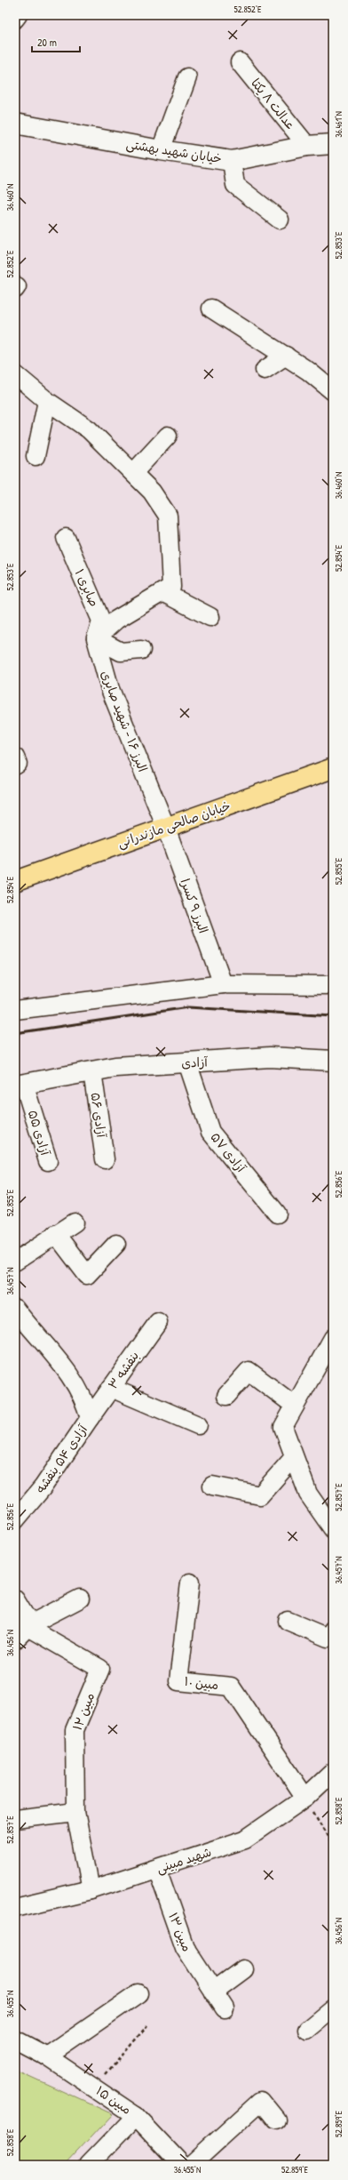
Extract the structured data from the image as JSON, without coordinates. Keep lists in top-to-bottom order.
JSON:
{
  "streets": {
    "main road": ["خیابان شهید بهشتی", "خیابان صالحی مازندرانی", "آزادی"],
    "street": [
      "عدالت ۸ یکتا",
      "صابری ۱",
      "البرز ۱۶ - شهید صابری",
      "البرز ۹ کسرا",
      "آزادی ۵۶",
      "آزادی ۵۵",
      "آزادی ۵۷",
      "بنفشه ۳",
      "آزادی ۵۴ بنفشه",
      "مبین ۱۰",
      "مبین ۱۲",
      "شهید مبینی",
      "مبین ۱۳",
      "مبین ۱۵"
    ]
  },
  "crossings": [
    ["عدالت ۸ یکتا", "خیابان شهید بهشتی"],
    ["صابری ۱", "البرز ۱۶ - شهید صابری"],
    ["البرز ۱۶ - شهید صابری", "خیابان صالحی مازندرانی"],
    ["البرز ۱۶ - شهید صابری", "البرز ۹ کسرا"],
    ["خیابان صالحی مازندرانی", "البرز ۹ کسرا"],
    ["آزادی", "آزادی ۵۶"],
    ["آزادی", "آزادی ۵۵"],
    ["آزادی", "آزادی ۵۷"],
    ["بنفشه ۳", "آزادی ۵۴ بنفشه"],
    ["مبین ۱۰", "شهید مبینی"],
    ["مبین ۱۲", "شهید مبینی"],
    ["شهید مبینی", "مبین ۱۳"]
  ],
  "scale_bar": "20 m",
  "coordinates": [
    "52.852°E",
    "36.461°N",
    "36.460°N",
    "52.853°E",
    "52.854°E",
    "52.855°E",
    "52.856°E",
    "36.457°N",
    "52.857°E",
    "36.456°N",
    "52.858°E",
    "36.455°N",
    "52.859°E"
  ]
}
